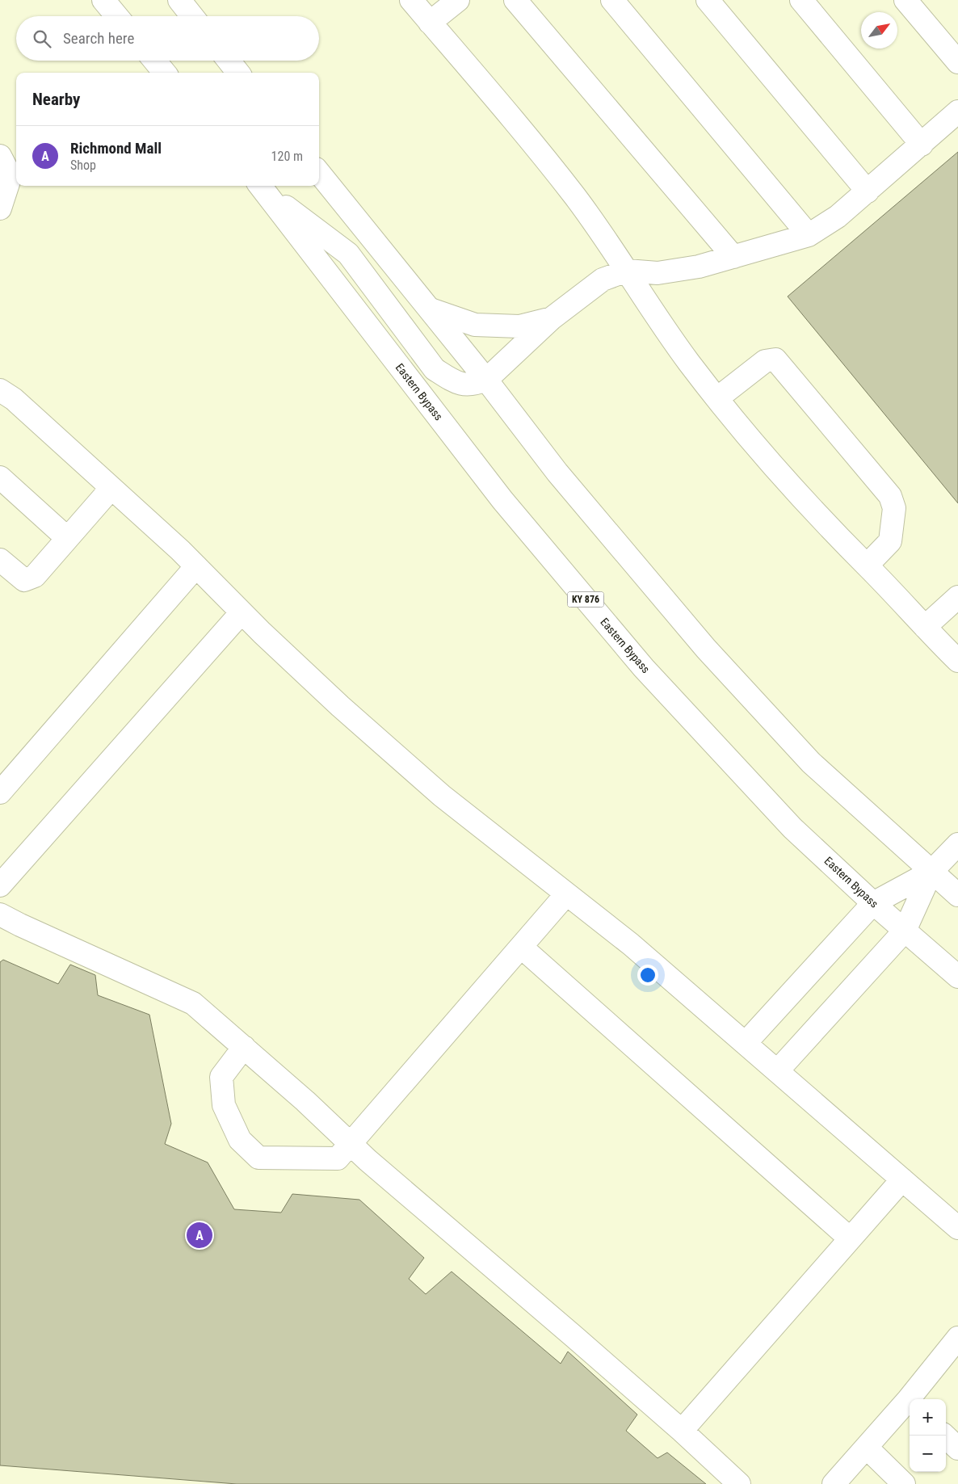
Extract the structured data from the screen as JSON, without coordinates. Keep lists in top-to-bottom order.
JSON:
{
  "streets": {
    "main road": ["Eastern Bypass", "KY 876"]
  },
  "north": "top right",
  "page": {
    "search": "Search here",
    "heading": "Nearby",
    "list": [
      {
        "mark": "A",
        "name": "Richmond Mall",
        "note": "Shop",
        "value": "120 m"
      }
    ],
    "pins": "A",
    "map_buttons": ["+", "−"]
  }
}
